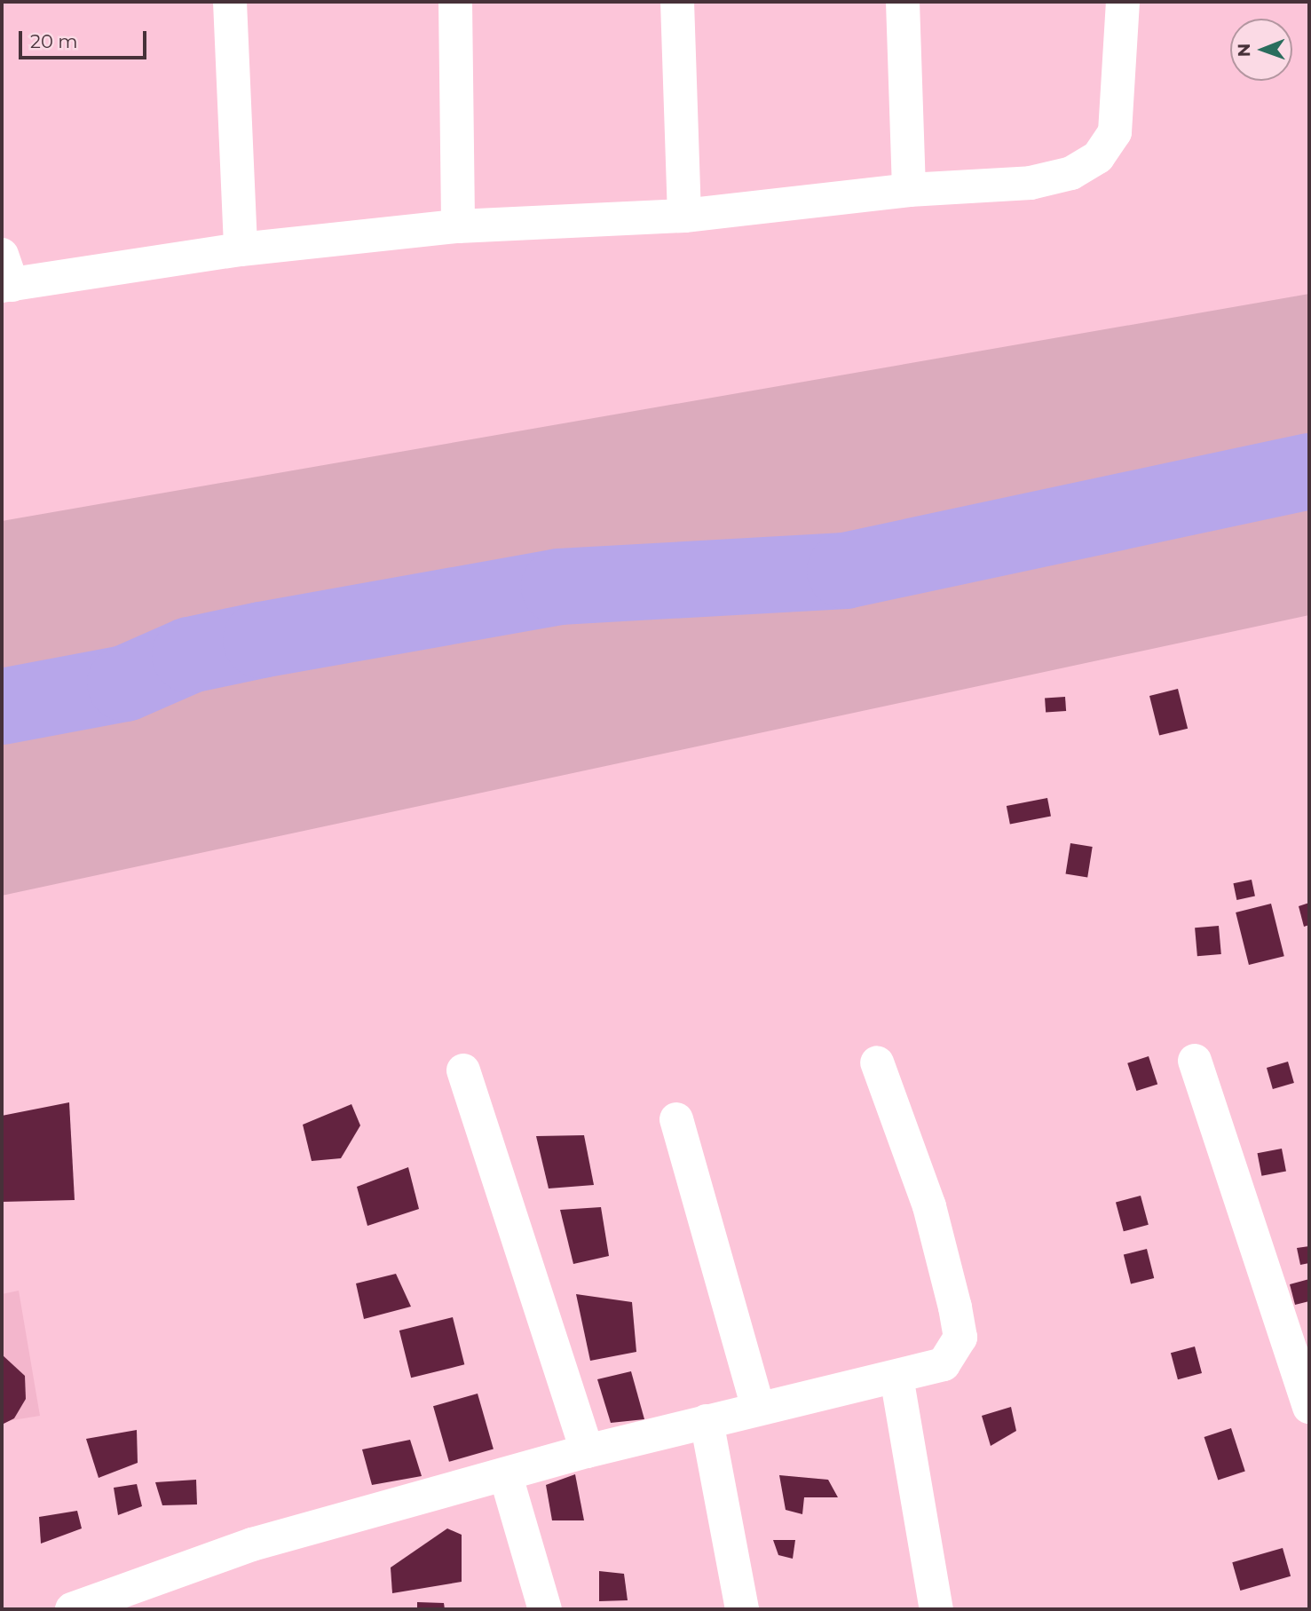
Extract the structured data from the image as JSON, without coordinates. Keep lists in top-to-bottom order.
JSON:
{
  "scale_bar": "20 m",
  "north": "left"
}
